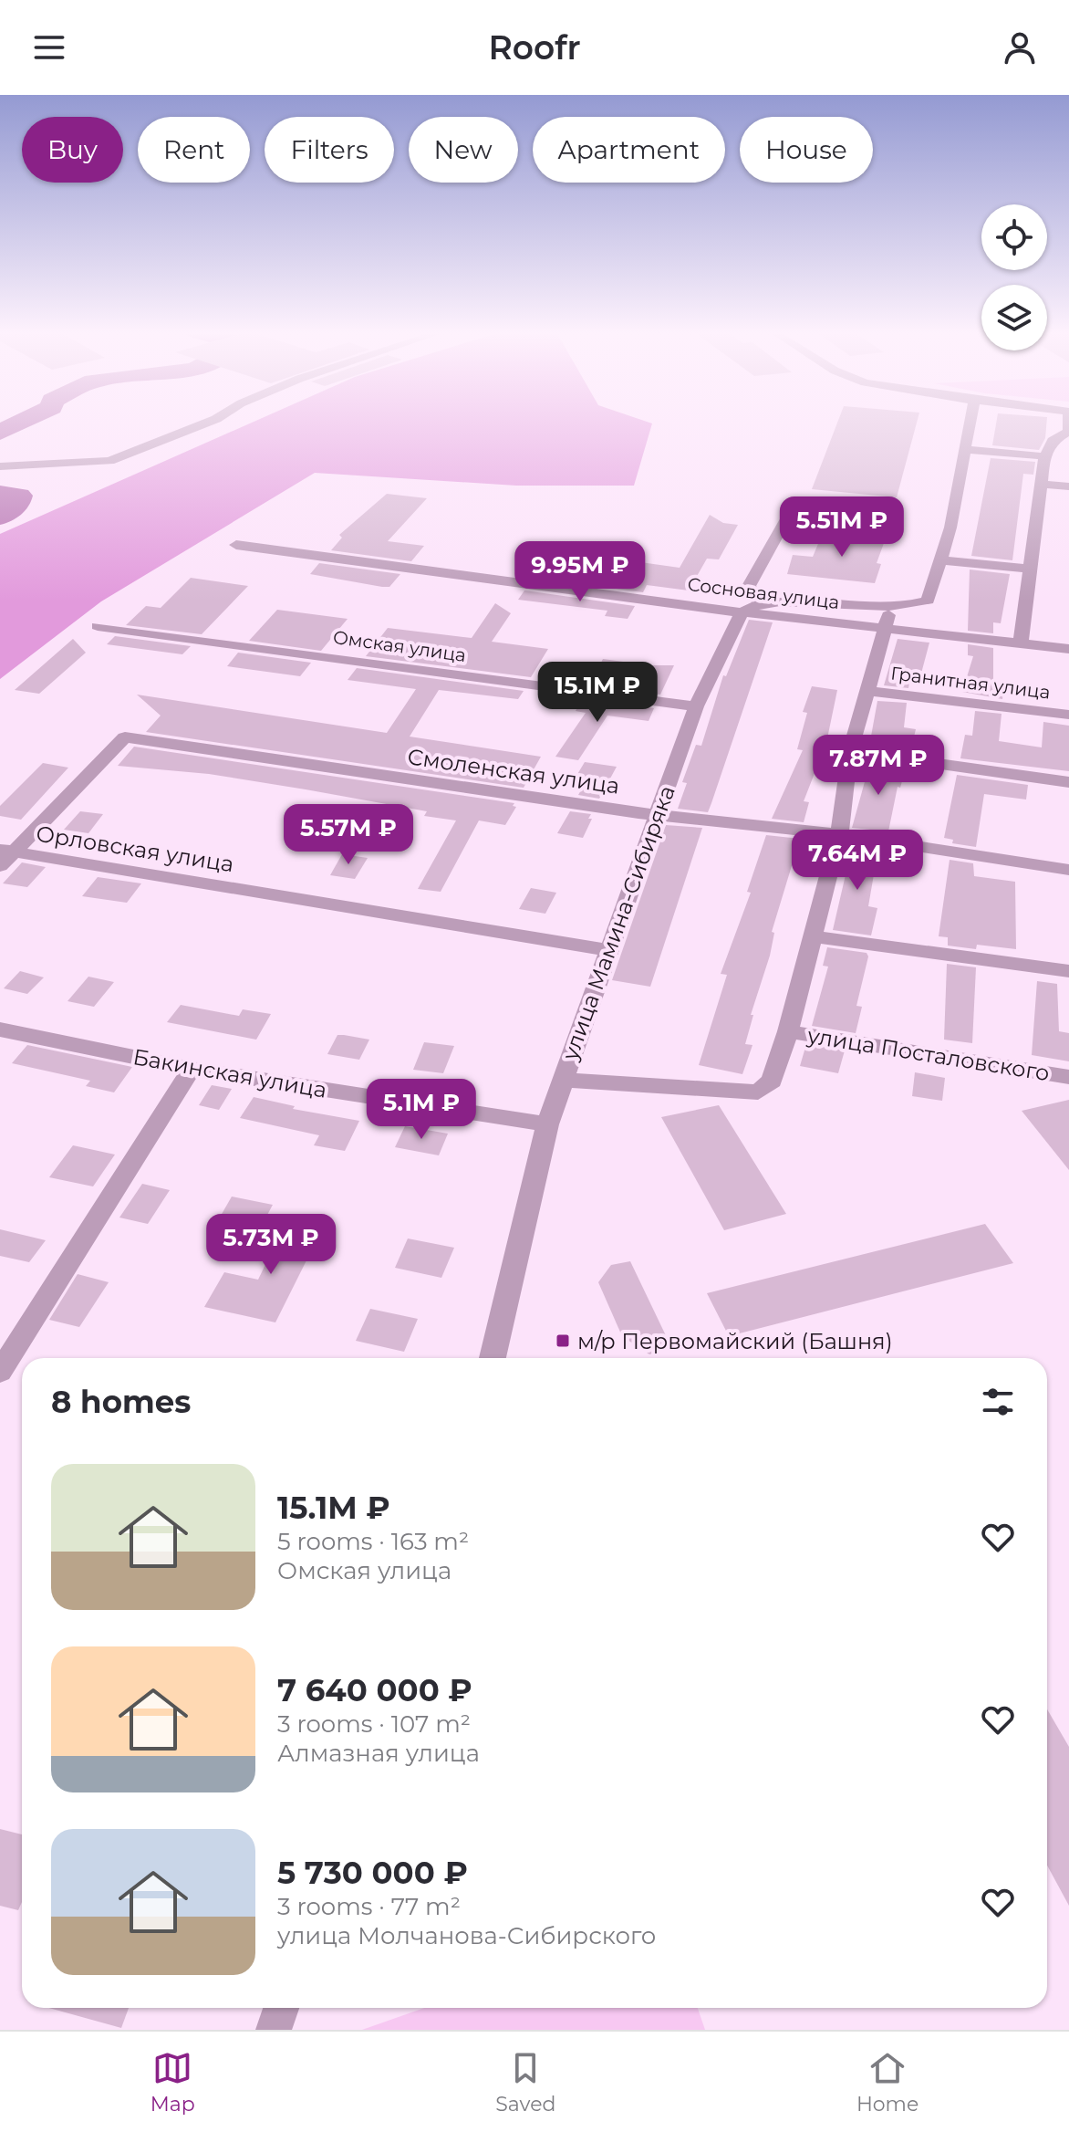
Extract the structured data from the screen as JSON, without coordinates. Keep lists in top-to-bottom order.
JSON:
{
  "streets": {
    "street": [
      "Сосновая улица",
      "Омская улица",
      "Гранитная улица",
      "Смоленская улица",
      "Орловская улица",
      "улица Мамина-Сибиряка",
      "улица Посталовского",
      "Бакинская улица"
    ]
  },
  "crossings": [
    ["Сосновая улица", "улица Мамина-Сибиряка"],
    ["Омская улица", "улица Мамина-Сибиряка"],
    ["Смоленская улица", "Орловская улица"],
    ["Смоленская улица", "улица Мамина-Сибиряка"],
    ["Орловская улица", "улица Мамина-Сибиряка"],
    ["улица Мамина-Сибиряка", "Бакинская улица"]
  ],
  "places": {
    "transit": ["м/р Первомайский (Башня)"]
  },
  "page": {
    "header": "Roofr",
    "chip": [
      "Buy",
      "Rent",
      "Filters",
      "New",
      "Apartment",
      "House"
    ],
    "price": [
      "5.51M ₽",
      "9.95M ₽",
      "15.1M ₽",
      "7.87M ₽",
      "5.57M ₽",
      "7.64M ₽",
      "5.1M ₽",
      "5.73M ₽"
    ],
    "heading": "8 homes",
    "list": [
      {
        "name": "15.1M ₽",
        "note": "5 rooms · 163 m² · Омская улица"
      },
      {
        "name": "7 640 000 ₽",
        "note": "3 rooms · 107 m² · Алмазная улица"
      },
      {
        "name": "5 730 000 ₽",
        "note": "3 rooms · 77 m² · улица Молчанова-Сибирского"
      }
    ],
    "tabs": ["Map", "Saved", "Home"]
  }
}
